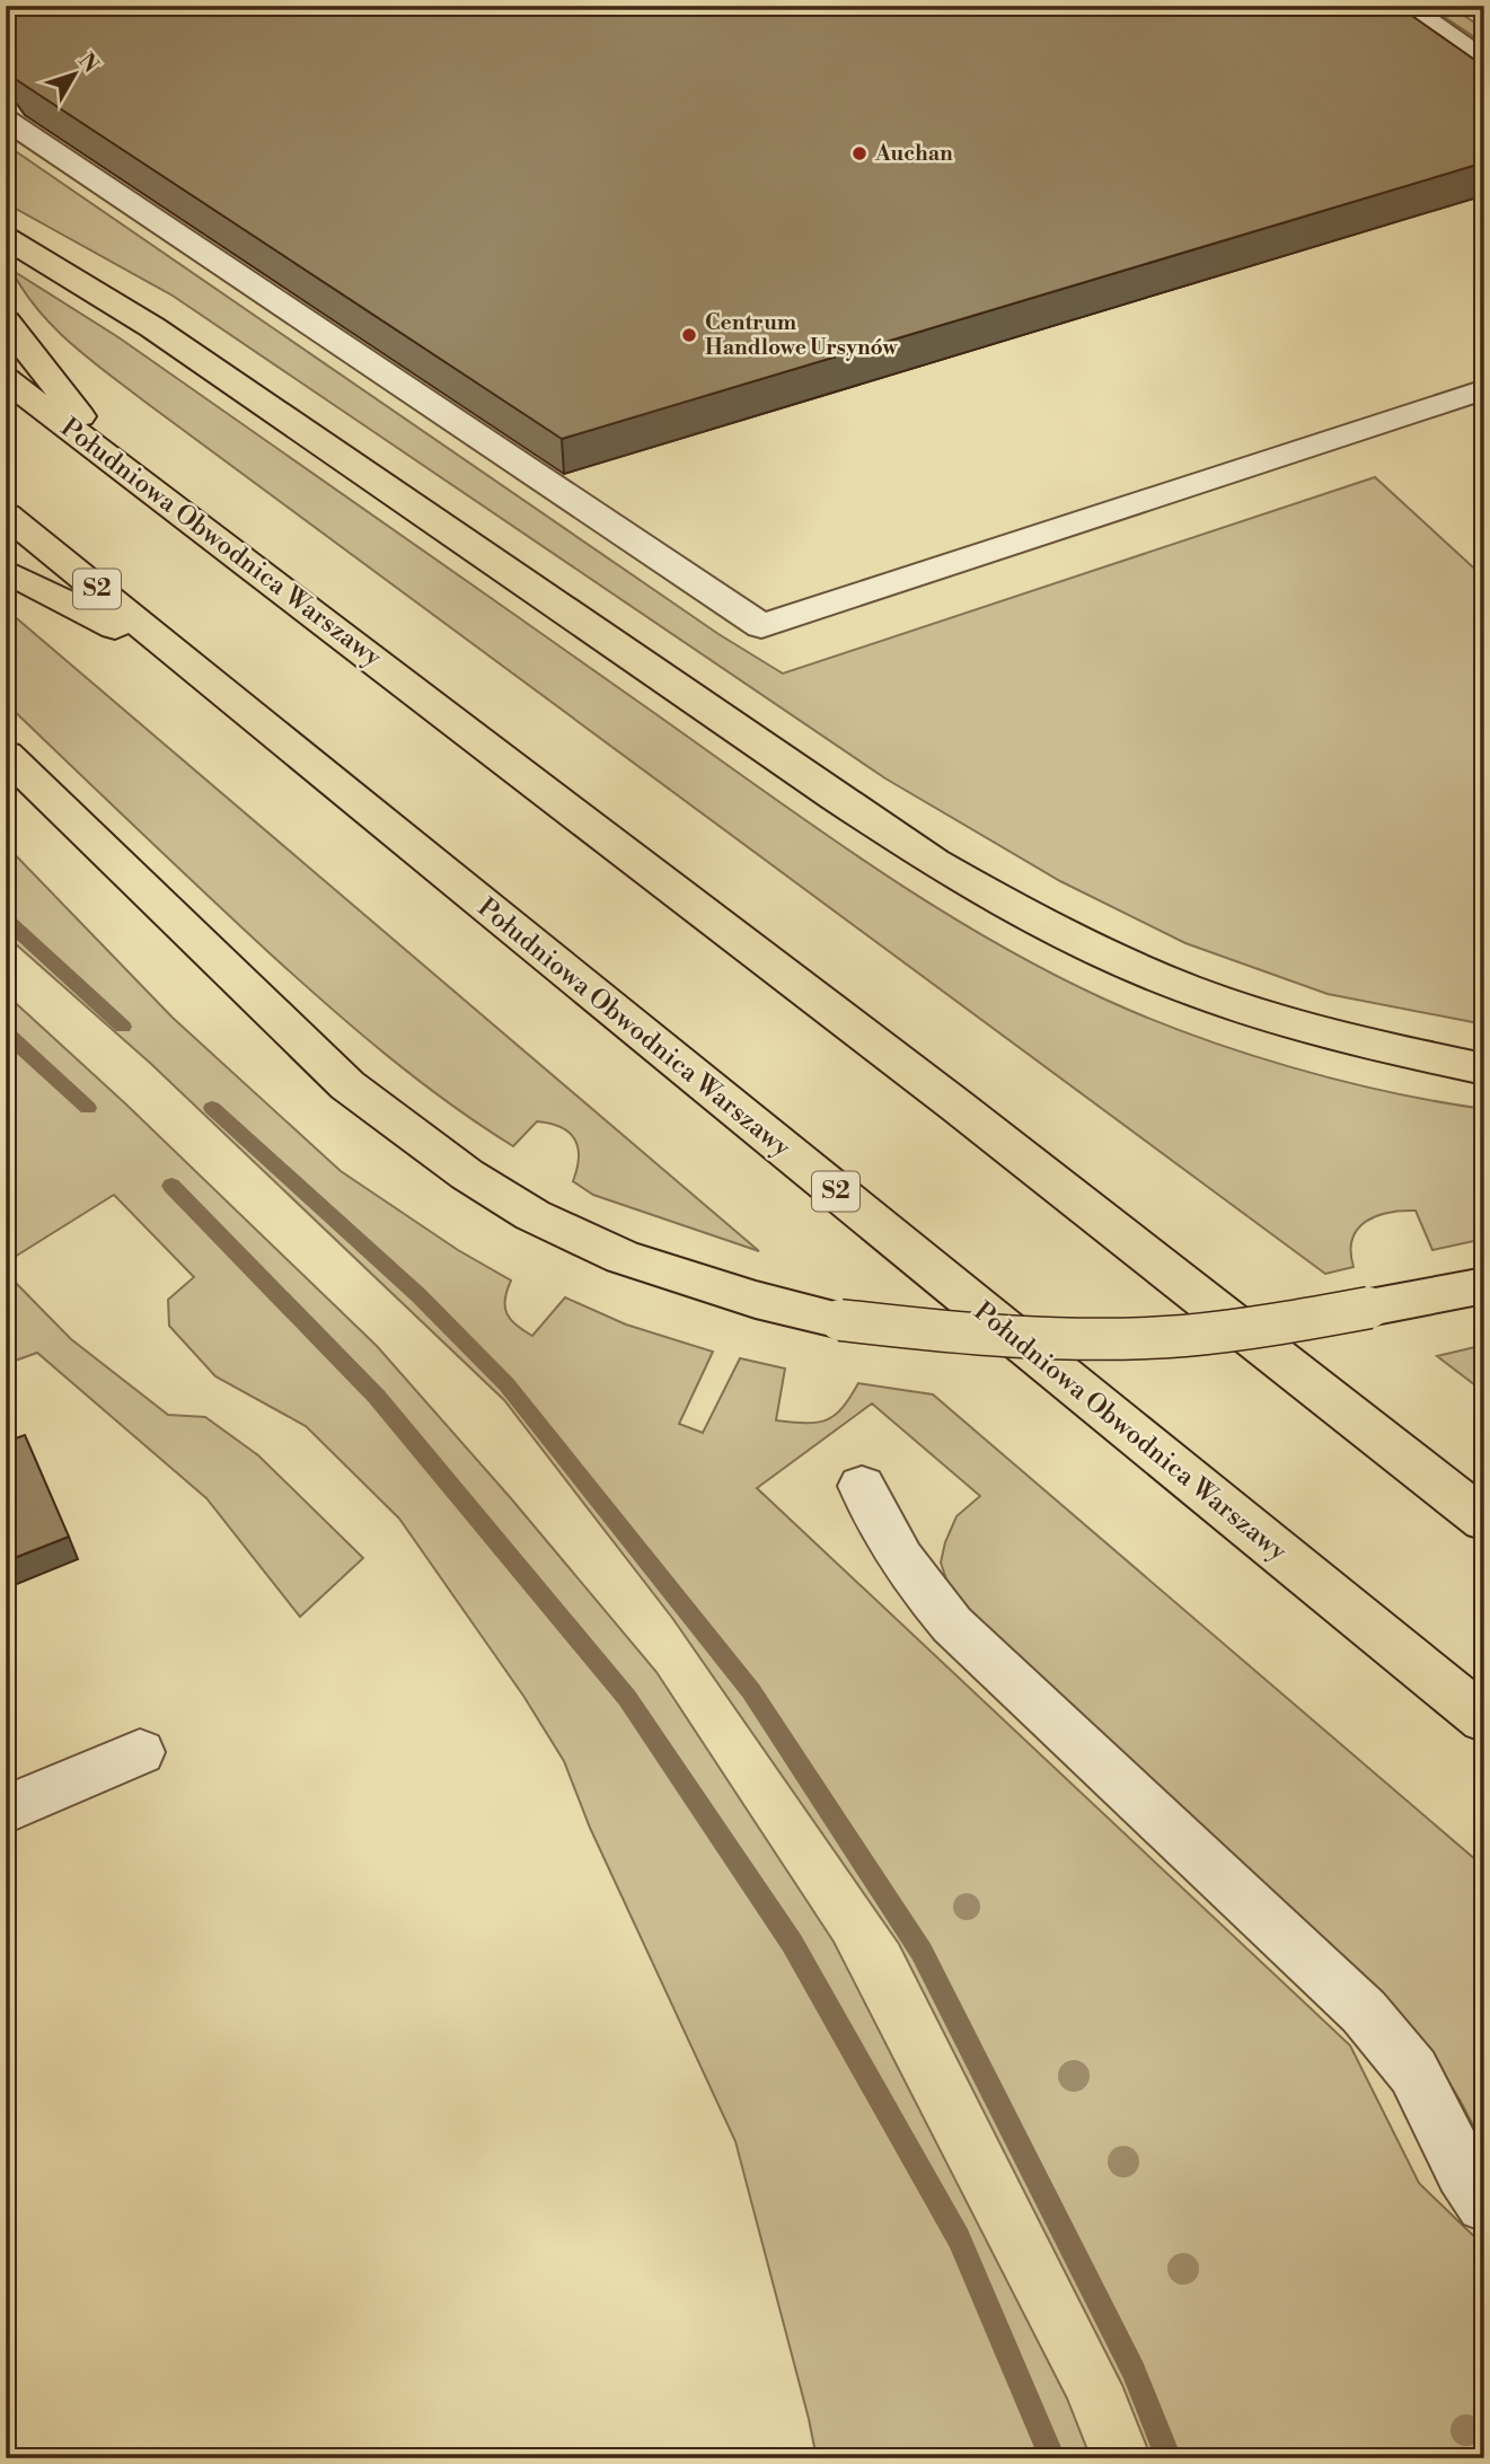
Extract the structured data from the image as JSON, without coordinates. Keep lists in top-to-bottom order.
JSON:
{
  "streets": {
    "highway": ["Południowa Obwodnica Warszawy", "S2"]
  },
  "places": ["Auchan", "Centrum Handlowe Ursynów"],
  "north": "top right"
}
